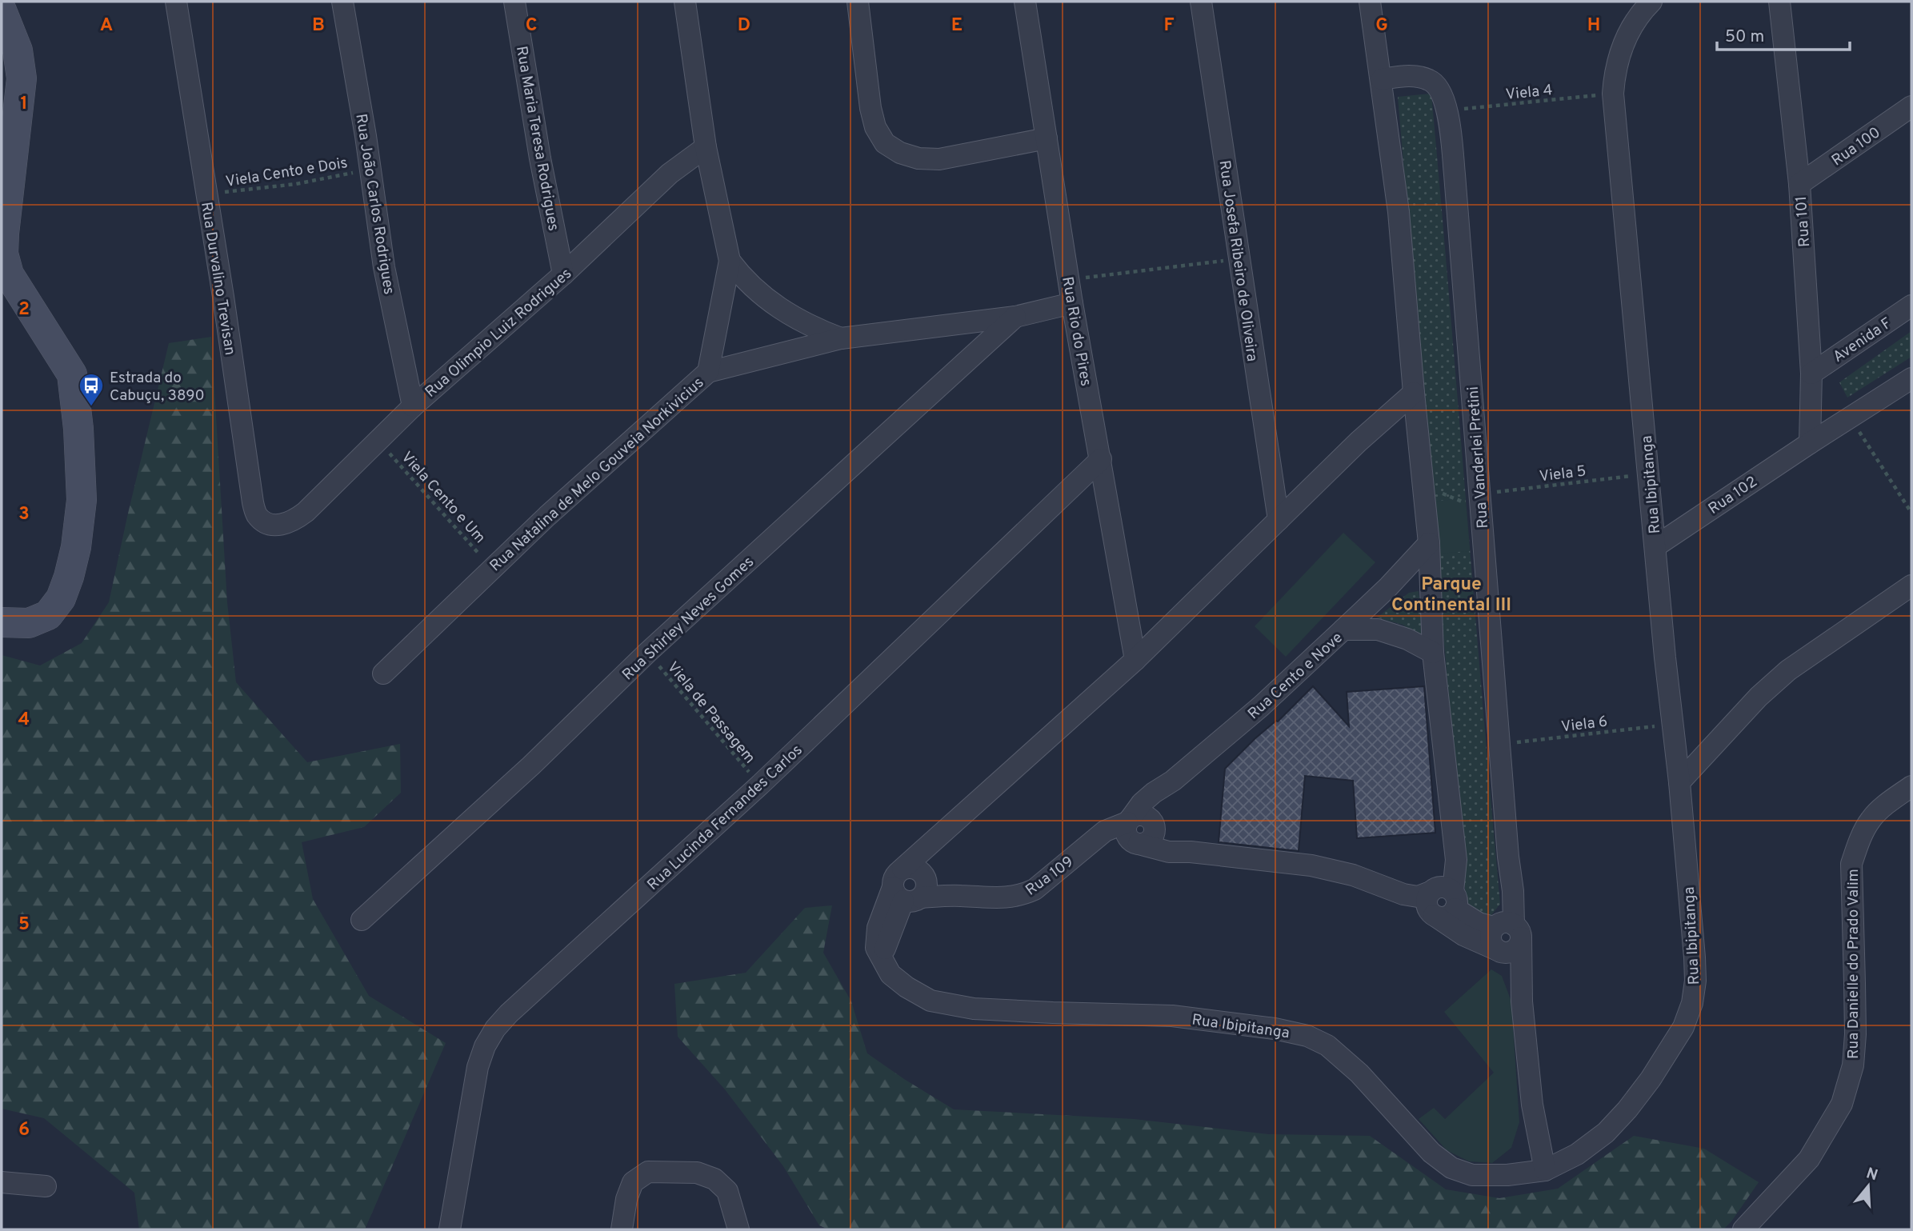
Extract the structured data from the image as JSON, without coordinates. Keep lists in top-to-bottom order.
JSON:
{
  "streets": {
    "street": [
      "Rua Maria Teresa Rodrigues",
      "Rua 100",
      "Rua João Carlos Rodrigues",
      "Rua 101",
      "Rua Josefa Ribeiro de Oliveira",
      "Rua Durvalino Trevisan",
      "Rua Rio do Pires",
      "Rua Olimpio Luiz Rodrigues",
      "Avenida F",
      "Rua Vanderlei Pretini",
      "Rua Natalina de Melo Gouveia Norkivicius",
      "Rua Ibipitanga",
      "Rua 102",
      "Rua Shirley Neves Gomes",
      "Rua Cento e Nove",
      "Rua Lucinda Fernandes Carlos",
      "Rua 109",
      "Rua Danielle do Prado Valim"
    ],
    "path": [
      "Viela 4",
      "Viela Cento e Dois",
      "Viela 5",
      "Viela Cento e Um",
      "Viela de Passagem",
      "Viela 6"
    ]
  },
  "crossings": [
    ["Viela 4", "Rua Vanderlei Pretini"],
    ["Viela 4", "Rua Ibipitanga"],
    ["Rua Maria Teresa Rodrigues", "Rua Olimpio Luiz Rodrigues"],
    ["Rua 100", "Rua 101"],
    ["Viela Cento e Dois", "Rua João Carlos Rodrigues"],
    ["Viela Cento e Dois", "Rua Durvalino Trevisan"],
    ["Rua João Carlos Rodrigues", "Rua Olimpio Luiz Rodrigues"],
    ["Rua 101", "Avenida F"],
    ["Rua 101", "Rua 102"],
    ["Rua Josefa Ribeiro de Oliveira", "Rua Ibipitanga"],
    ["Rua Durvalino Trevisan", "Rua Olimpio Luiz Rodrigues"],
    ["Rua Rio do Pires", "Rua Ibipitanga"],
    ["Rua Rio do Pires", "Rua Lucinda Fernandes Carlos"],
    ["Rua Olimpio Luiz Rodrigues", "Rua Natalina de Melo Gouveia Norkivicius"],
    ["Rua Olimpio Luiz Rodrigues", "Viela Cento e Um"],
    ["Rua Vanderlei Pretini", "Viela 5"],
    ["Rua Vanderlei Pretini", "Viela 6"],
    ["Viela 5", "Rua Ibipitanga"],
    ["Rua Natalina de Melo Gouveia Norkivicius", "Viela Cento e Um"],
    ["Rua Ibipitanga", "Rua 102"],
    ["Rua Ibipitanga", "Viela 6"],
    ["Rua Ibipitanga", "Rua 109"],
    ["Rua Shirley Neves Gomes", "Viela de Passagem"],
    ["Rua Cento e Nove", "Rua 109"],
    ["Viela de Passagem", "Rua Lucinda Fernandes Carlos"]
  ],
  "districts": ["Parque Continental III"],
  "places": {
    "bus stop": ["Estrada do Cabuçu, 3890"]
  },
  "scale_bar": "50 m",
  "north": "top",
  "grid": {
    "columns": [
      "A",
      "B",
      "C",
      "D",
      "E",
      "F",
      "G",
      "H"
    ],
    "rows": [
      "1",
      "2",
      "3",
      "4",
      "5",
      "6"
    ]
  }
}
